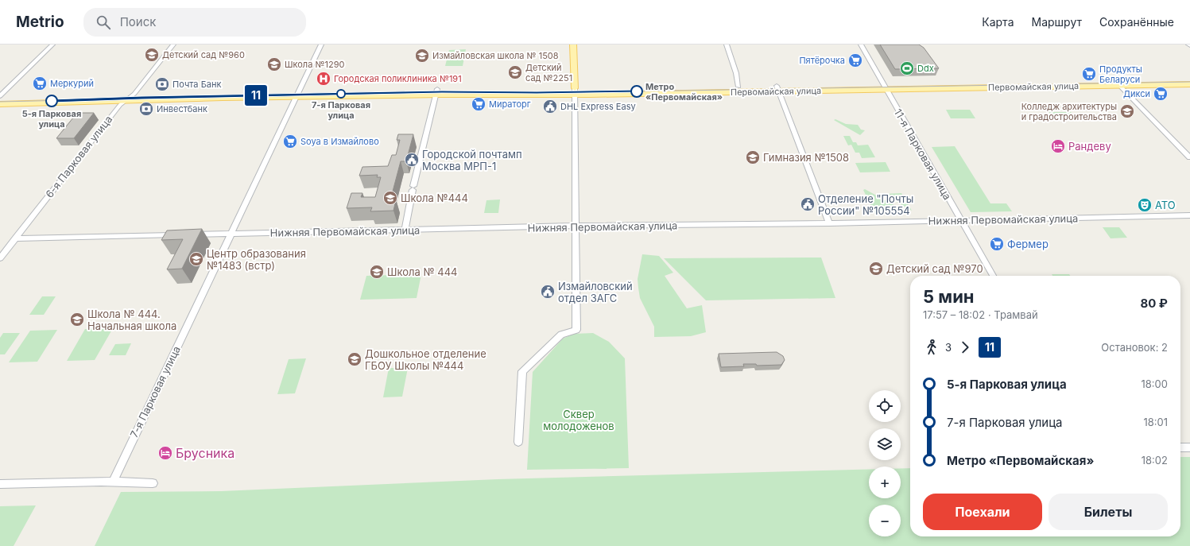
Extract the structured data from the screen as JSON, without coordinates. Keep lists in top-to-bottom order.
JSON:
{
  "streets": {
    "main road": ["Первомайская улица"],
    "street": [
      "11-я Парковая улица",
      "6-я Парковая улица",
      "Нижняя Первомайская улица",
      "7-я Парковая улица"
    ]
  },
  "crossings": [
    ["Первомайская улица", "11-я Парковая улица"],
    ["Первомайская улица", "6-я Парковая улица"],
    ["Первомайская улица", "7-я Парковая улица"],
    ["11-я Парковая улица", "Нижняя Первомайская улица"],
    ["Нижняя Первомайская улица", "7-я Парковая улица"]
  ],
  "parks": ["Сквер молодоженов"],
  "places": {
    "school or university": [
      "Детский сад №960",
      "Измайловская школа № 1508",
      "Школа №1290",
      "Детский сад №2251",
      "Колледж архитектуры и градостроительства",
      "Гимназия №1508",
      "Школа №444",
      "Центр образования №1483 (встр)",
      "Детский сад №970",
      "Школа № 444",
      "Школа № 444. Начальная школа",
      "Дошкольное отделение ГБОУ Школы №444"
    ],
    "supermarket": [
      "Пятёрочка",
      "Продукты Беларуси",
      "Меркурий",
      "Дикси",
      "Мираторг",
      "Soya в Измайлово",
      "Фермер"
    ],
    "sports": ["Ddx"],
    "hospital": ["Городская поликлиника №191"],
    "bank": ["Почта Банк", "Инвестбанк"],
    "other": ["Метро «Первомайская»", "7-я Парковая улица", "5-я Парковая улица"],
    "public building": [
      "DHL Express Easy",
      "Городской почтамп Москва МРП-1",
      "Отделение \"Почты России\" №105554",
      "Измайловский отдел ЗАГС"
    ],
    "hotel": ["Рандеву", "Брусника"],
    "theatre": ["АТО"]
  },
  "lines": ["tram line 11"],
  "page": {
    "header": "Metrio",
    "search": "Поиск",
    "nav": ["Карта", "Маршрут", "Сохранённые"],
    "on_map": "11",
    "heading": ["5 мин", "17:57 – 18:02 · Трамвай", "80 ₽"],
    "legs": ["3", "11", "Остановок: 2"],
    "list": [
      {
        "name": "5-я Парковая улица",
        "value": "18:00"
      },
      {
        "name": "7-я Парковая улица",
        "value": "18:01"
      },
      {
        "name": "Метро «Первомайская»",
        "value": "18:02"
      }
    ],
    "map_buttons": ["+", "−"],
    "buttons": ["Поехали", "Билеты"]
  }
}
